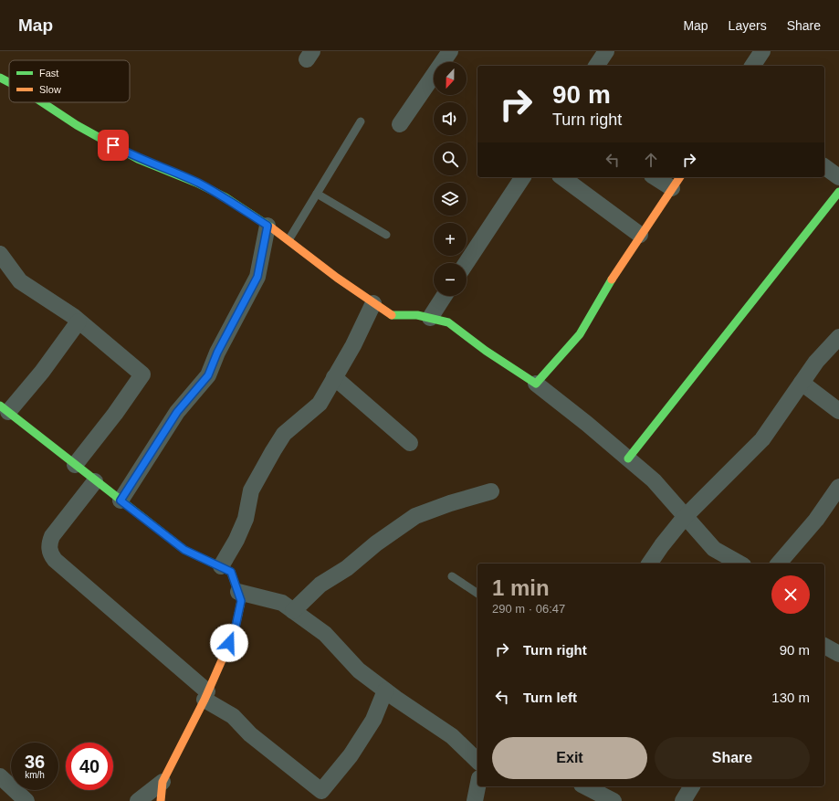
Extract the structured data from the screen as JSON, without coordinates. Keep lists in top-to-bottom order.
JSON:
{
  "legend": ["Fast", "Slow"],
  "north": "bottom",
  "page": {
    "header": "Map",
    "nav": ["Map", "Layers", "Share"],
    "map_buttons": ["+", "−"],
    "turn": ["90 m", "Turn right"],
    "heading": ["1 min", "290 m · 06:47"],
    "list": [
      {
        "name": "Turn right",
        "value": "90 m"
      },
      {
        "name": "Turn left",
        "value": "130 m"
      }
    ],
    "buttons": ["Exit", "Share"],
    "speed": "36 km/h",
    "limit": "40"
  }
}
